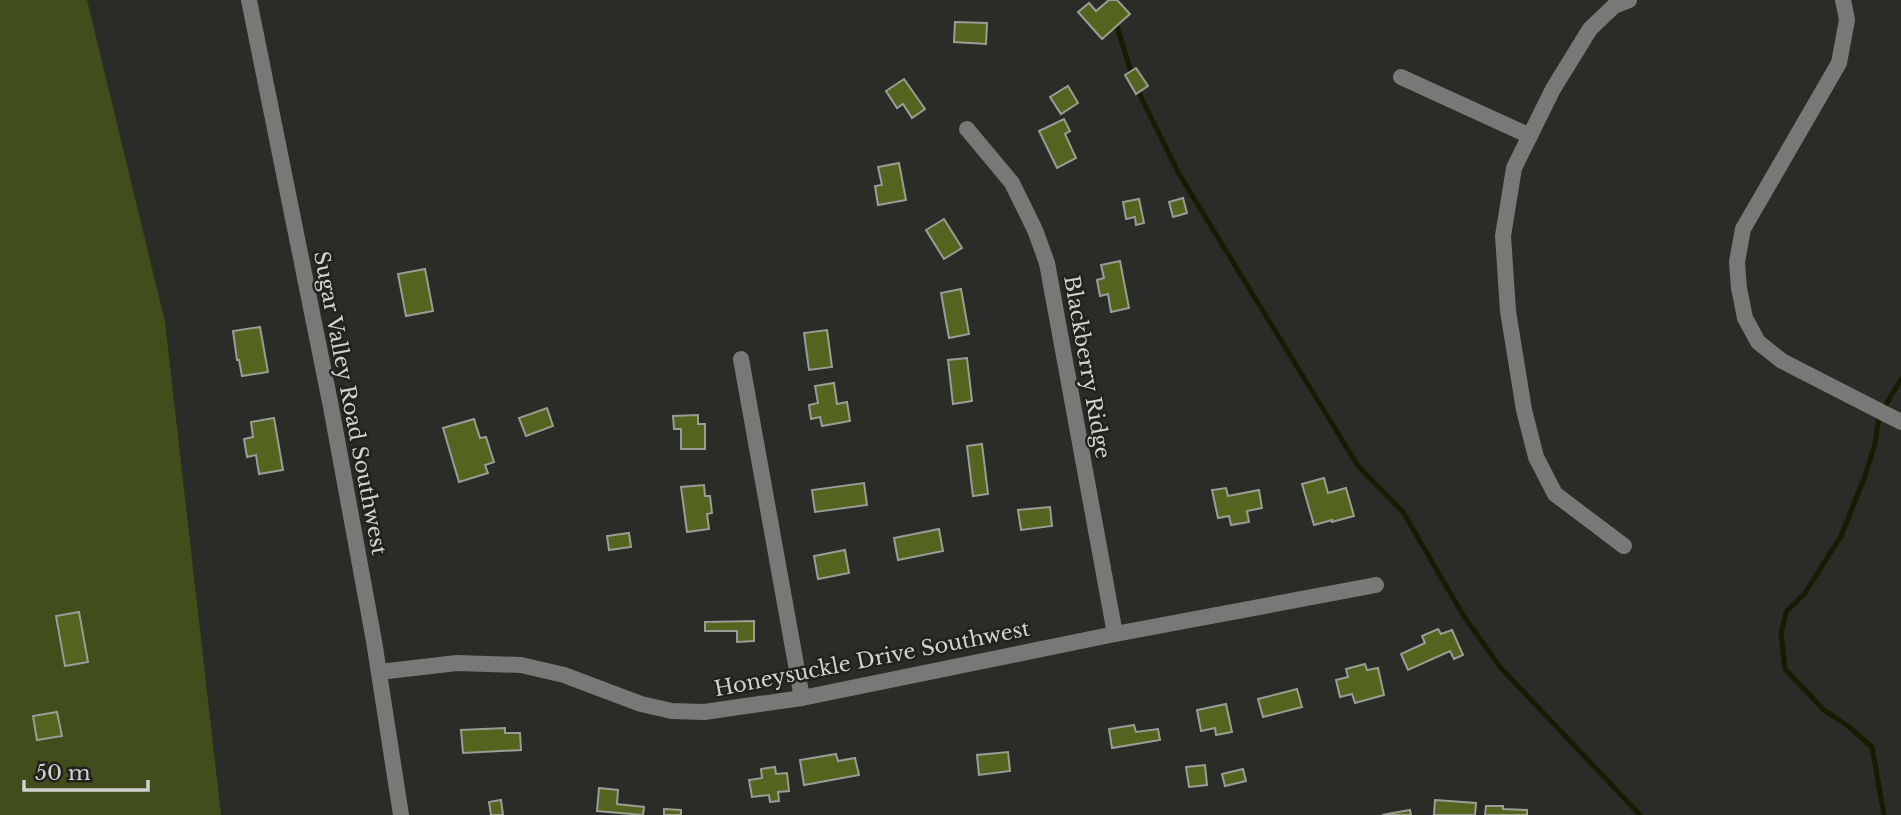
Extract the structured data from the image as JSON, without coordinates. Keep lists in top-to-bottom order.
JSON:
{
  "streets": {
    "street": ["Blackberry Ridge", "Sugar Valley Road Southwest", "Honeysuckle Drive Southwest"]
  },
  "crossings": [
    ["Blackberry Ridge", "Honeysuckle Drive Southwest"],
    ["Sugar Valley Road Southwest", "Honeysuckle Drive Southwest"]
  ],
  "scale_bar": "50 m"
}
